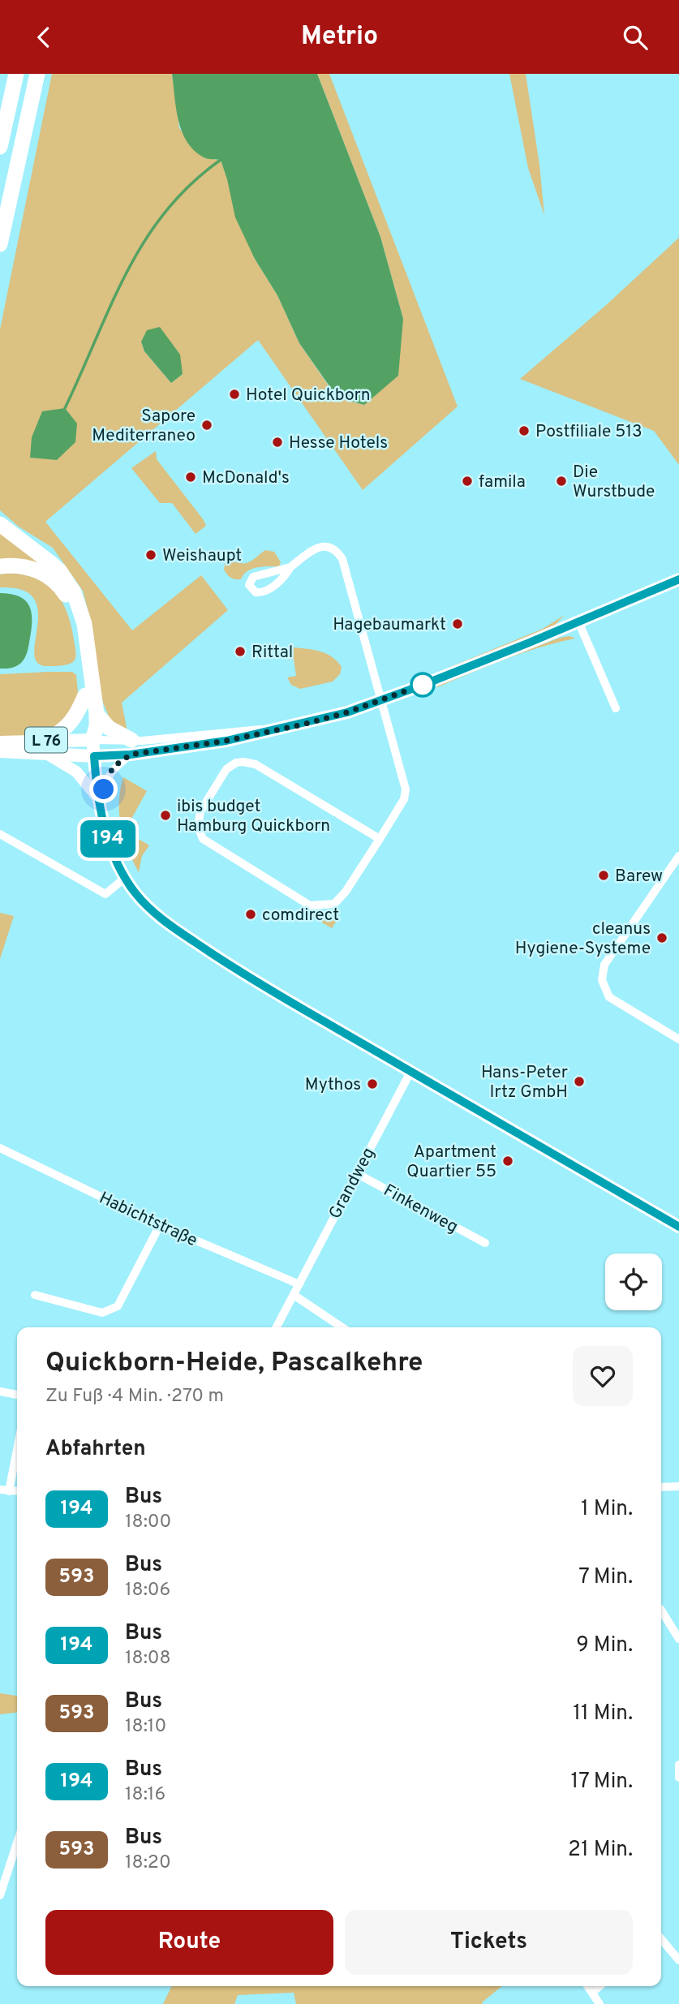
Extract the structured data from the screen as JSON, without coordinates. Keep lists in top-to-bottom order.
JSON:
{
  "streets": {
    "main road": ["L 76"],
    "street": ["Grandweg", "Finkenweg", "Habichtstraße"]
  },
  "crossings": [
    ["L 76", "Grandweg"],
    ["Grandweg", "Finkenweg"],
    ["Grandweg", "Habichtstraße"]
  ],
  "places": [
    "Hotel Quickborn",
    "Sapore Mediterraneo",
    "Postfiliale 513",
    "Hesse Hotels",
    "McDonald's",
    "famila",
    "Die Wurstbude",
    "Weishaupt",
    "Hagebaumarkt",
    "Rittal",
    "ibis budget Hamburg Quickborn",
    "Barew",
    "comdirect",
    "cleanus Hygiene-Systeme",
    "Hans-Peter Irtz GmbH",
    "Mythos",
    "Apartment Quartier 55"
  ],
  "lines": ["bus line 194"],
  "page": {
    "header": "Metrio",
    "on_map": "194",
    "heading": [
      ["Quickborn-Heide, Pascalkehre", "Zu Fuß · 4 Min. · 270 m"],
      "Abfahrten"
    ],
    "list": [
      {
        "mark": "194",
        "name": "Bus",
        "note": "18:00",
        "value": "1 Min."
      },
      {
        "mark": "593",
        "name": "Bus",
        "note": "18:06",
        "value": "7 Min."
      },
      {
        "mark": "194",
        "name": "Bus",
        "note": "18:08",
        "value": "9 Min."
      },
      {
        "mark": "593",
        "name": "Bus",
        "note": "18:10",
        "value": "11 Min."
      },
      {
        "mark": "194",
        "name": "Bus",
        "note": "18:16",
        "value": "17 Min."
      },
      {
        "mark": "593",
        "name": "Bus",
        "note": "18:20",
        "value": "21 Min."
      }
    ],
    "buttons": ["Route", "Tickets"]
  }
}
